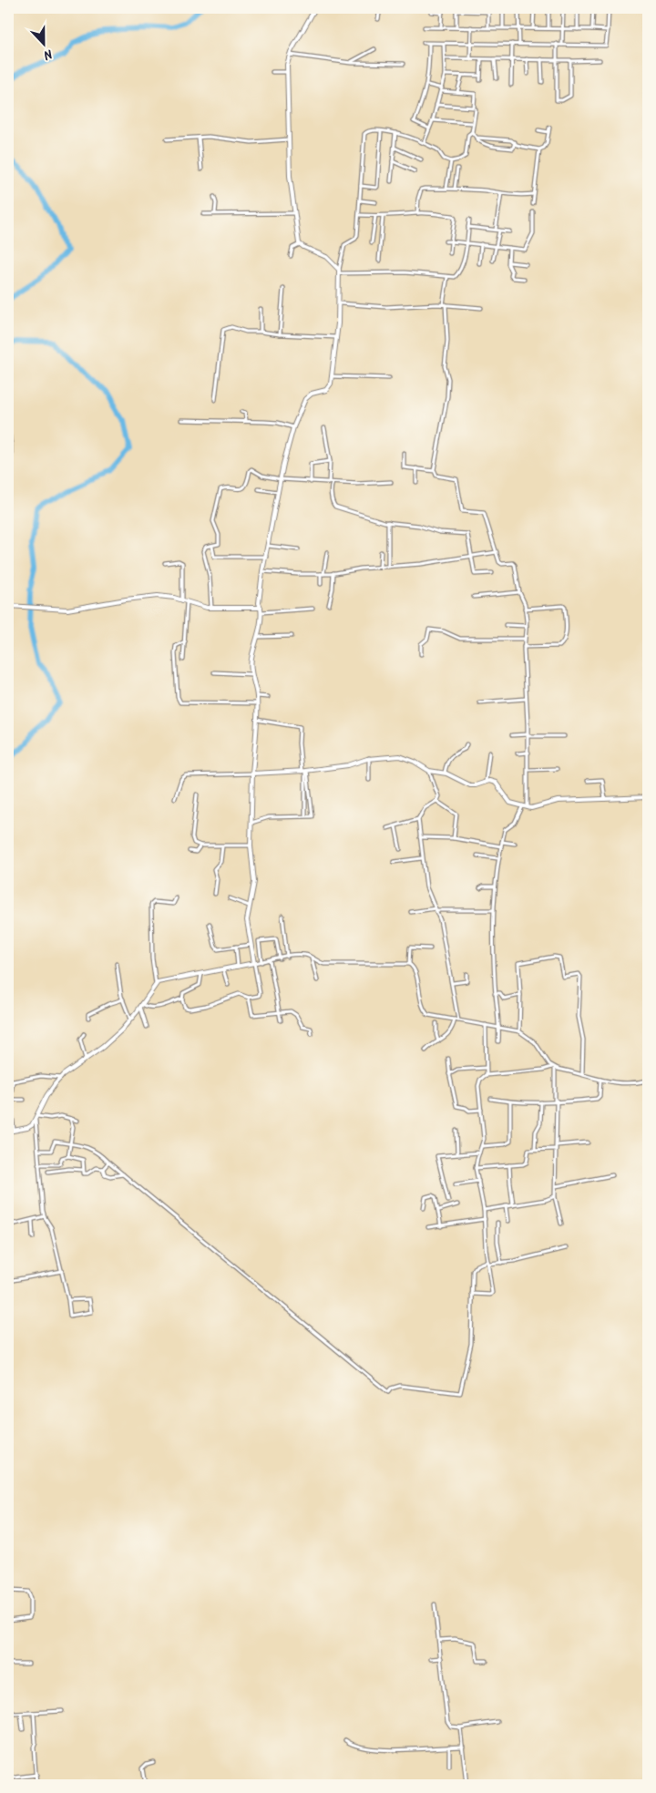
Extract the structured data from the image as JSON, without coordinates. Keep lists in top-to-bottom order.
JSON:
{
  "north": "bottom"
}
